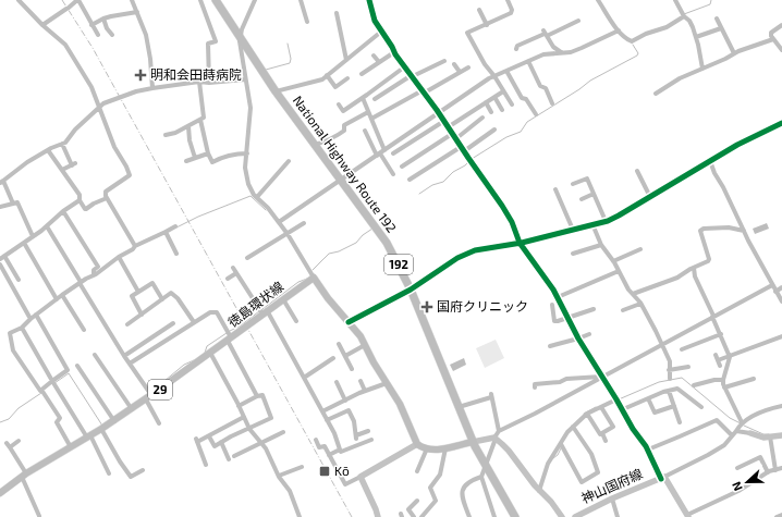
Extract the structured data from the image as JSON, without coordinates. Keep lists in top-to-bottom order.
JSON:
{
  "streets": {
    "highway": ["National Highway Route 192", "192"],
    "main road": ["徳島環状線", "29", "神山国府線"]
  },
  "places": {
    "health": ["明和会田蒔病院", "国府クリニック"],
    "transit": ["Kō"]
  },
  "north": "left"
}
